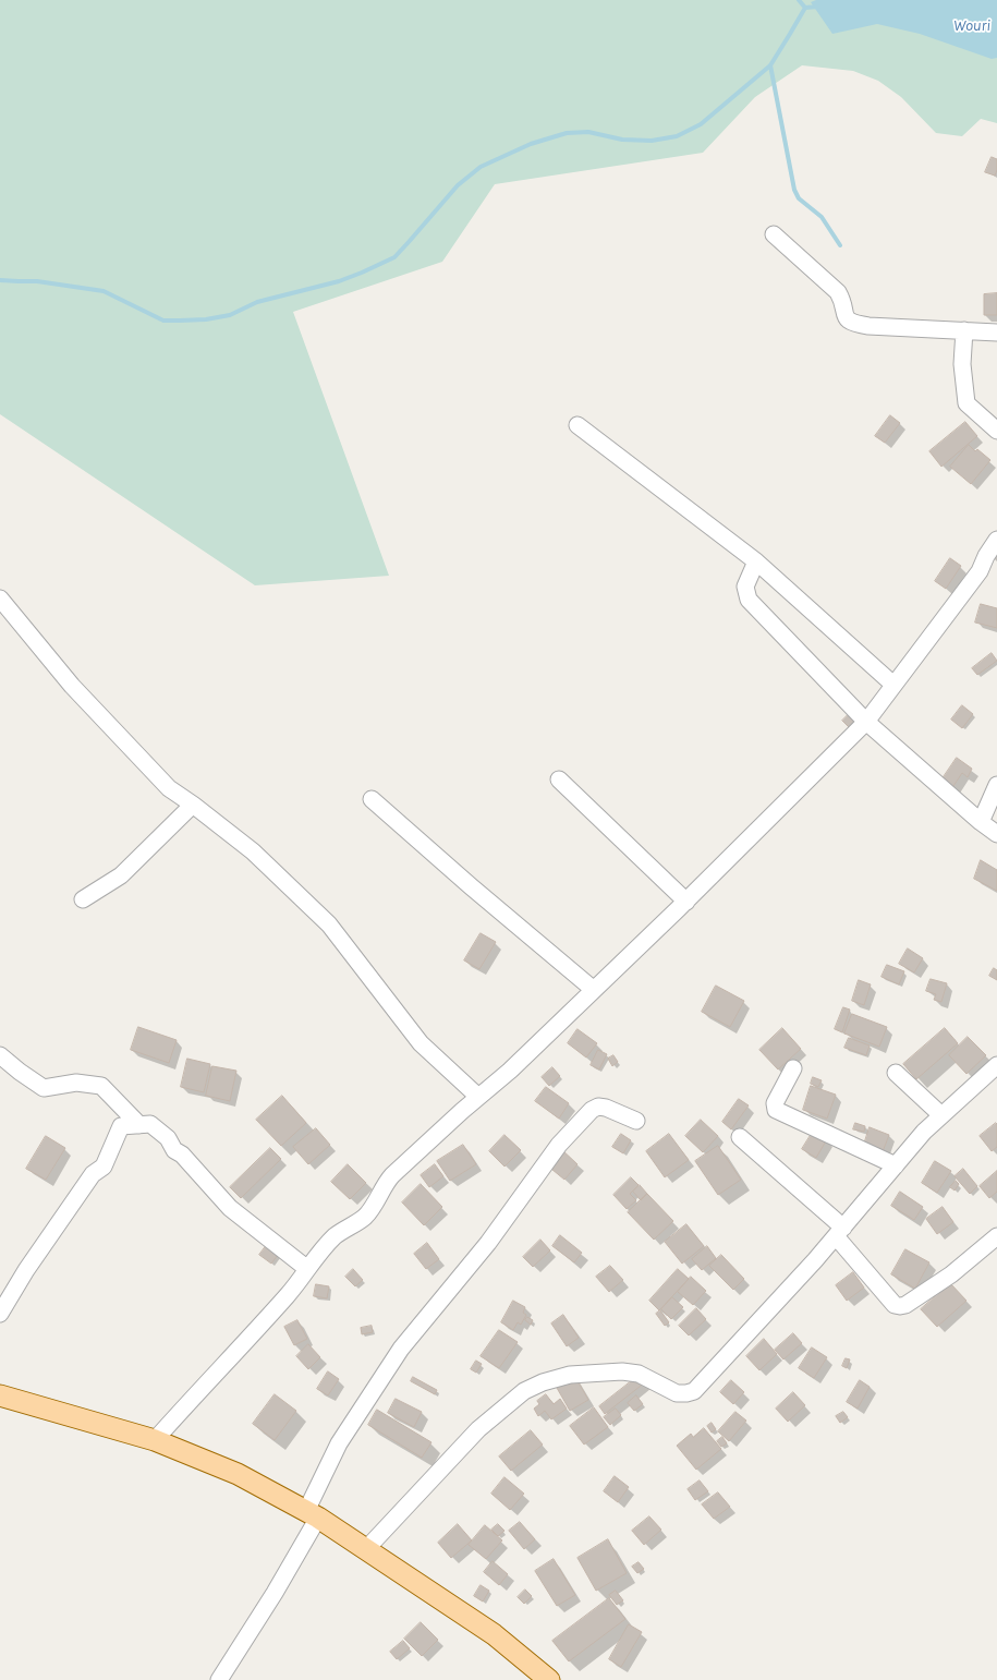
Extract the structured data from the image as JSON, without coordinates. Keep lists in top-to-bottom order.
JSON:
{
  "water": ["Wouri"]
}
